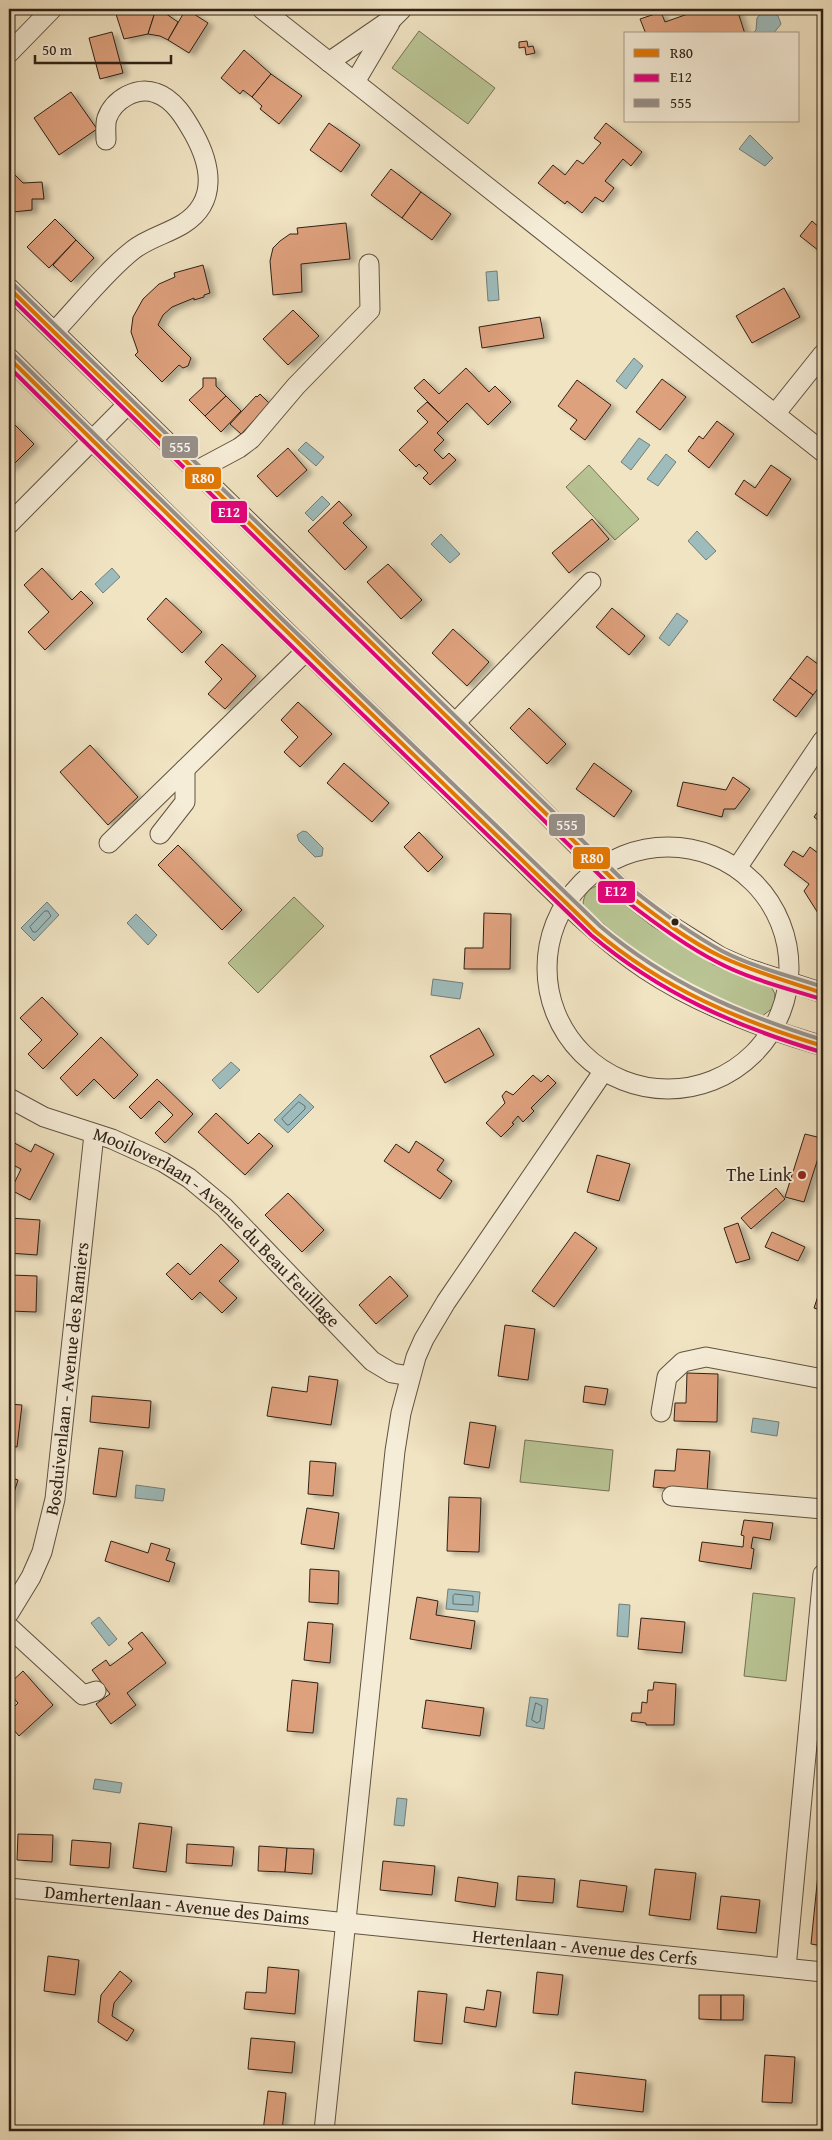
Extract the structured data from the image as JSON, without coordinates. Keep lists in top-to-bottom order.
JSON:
{
  "streets": {
    "street": [
      "Mooiloverlaan - Avenue du Beau Feuillage",
      "Bosduivenlaan - Avenue des Ramiers",
      "Damhertenlaan - Avenue des Daims",
      "Hertenlaan - Avenue des Cerfs"
    ]
  },
  "crossings": [
    ["Mooiloverlaan - Avenue du Beau Feuillage", "Bosduivenlaan - Avenue des Ramiers"],
    ["Damhertenlaan - Avenue des Daims", "Hertenlaan - Avenue des Cerfs"]
  ],
  "places": ["The Link"],
  "lines": ["transit line 555", "transit line R80", "transit line E12"],
  "legend": ["R80", "E12", "555"],
  "scale_bar": "50 m"
}
